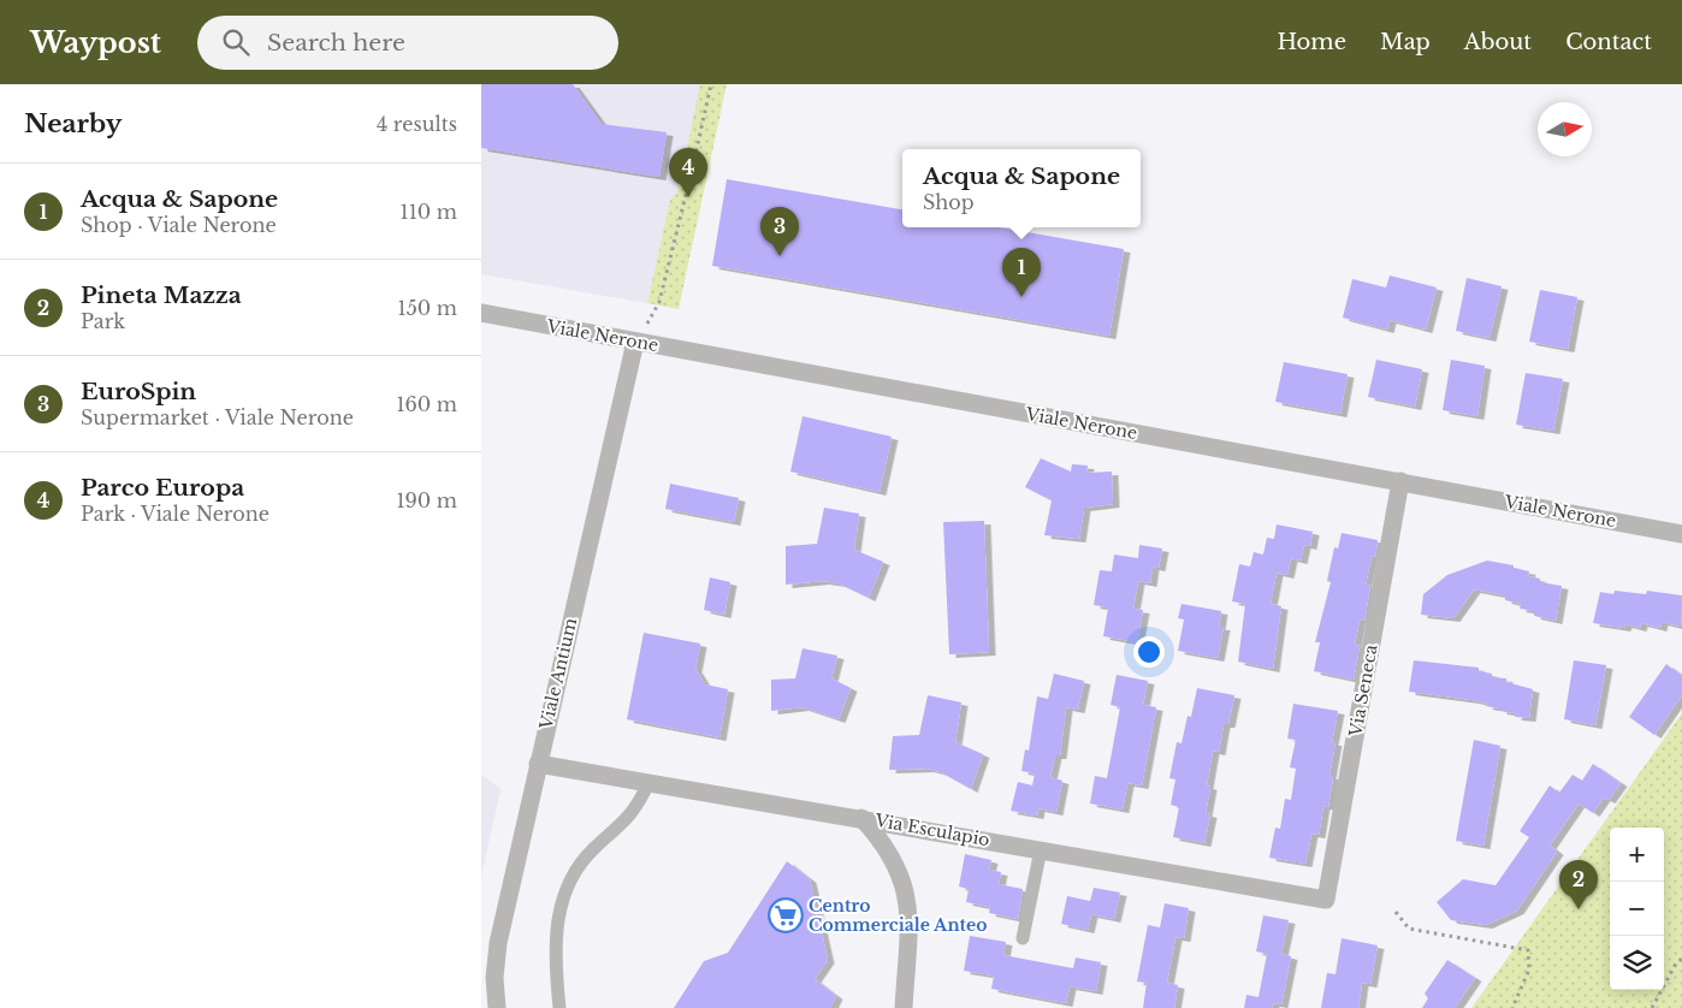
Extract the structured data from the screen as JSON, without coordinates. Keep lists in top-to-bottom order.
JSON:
{
  "streets": {
    "street": [
      "Viale Nerone",
      "Viale Antium",
      "Via Seneca",
      "Via Esculapio"
    ]
  },
  "crossings": [
    ["Viale Nerone", "Viale Antium"],
    ["Viale Nerone", "Via Seneca"],
    ["Viale Antium", "Via Esculapio"],
    ["Via Seneca", "Via Esculapio"]
  ],
  "places": {
    "supermarket": ["Centro Commerciale Anteo"]
  },
  "north": "right",
  "page": {
    "header": "Waypost",
    "search": "Search here",
    "nav": [
      "Home",
      "Map",
      "About",
      "Contact"
    ],
    "heading": ["Nearby", "4 results"],
    "pins": [
      "4",
      "3",
      "1",
      "2"
    ],
    "popup": ["Acqua & Sapone", "Shop"],
    "list": [
      {
        "mark": "1",
        "name": "Acqua & Sapone",
        "note": "Shop · Viale Nerone",
        "value": "110 m"
      },
      {
        "mark": "2",
        "name": "Pineta Mazza",
        "note": "Park",
        "value": "150 m"
      },
      {
        "mark": "3",
        "name": "EuroSpin",
        "note": "Supermarket · Viale Nerone",
        "value": "160 m"
      },
      {
        "mark": "4",
        "name": "Parco Europa",
        "note": "Park · Viale Nerone",
        "value": "190 m"
      }
    ],
    "map_buttons": ["+", "−"]
  }
}
